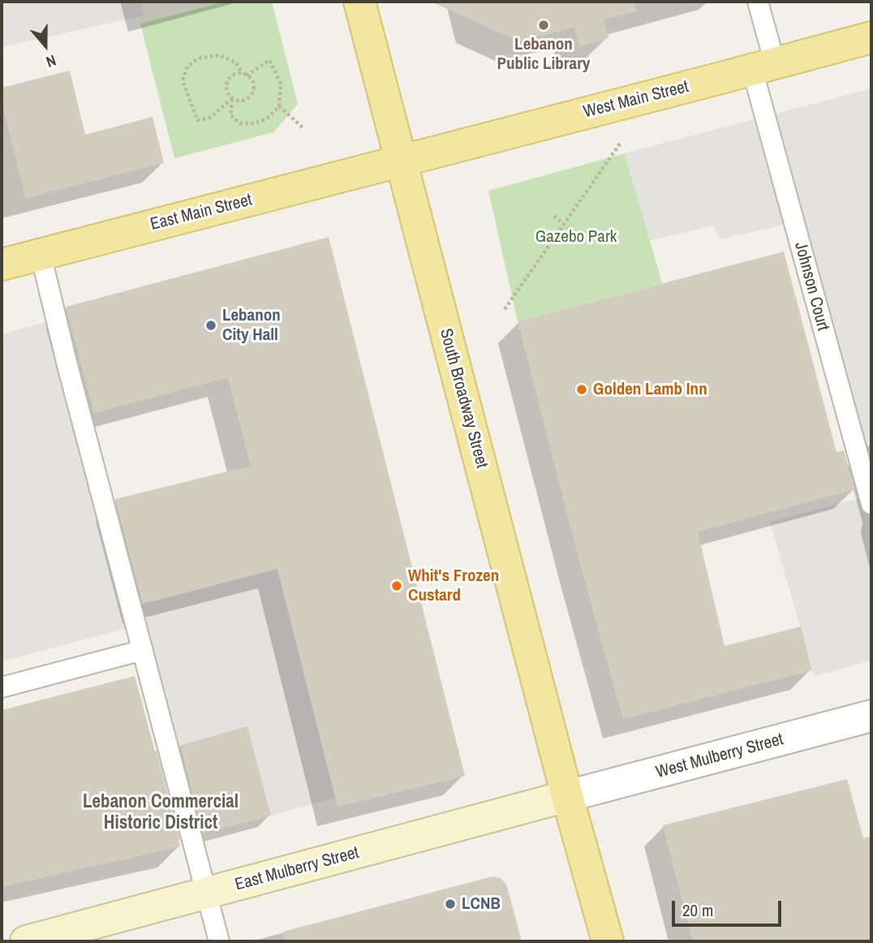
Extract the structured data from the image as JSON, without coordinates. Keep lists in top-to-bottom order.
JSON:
{
  "streets": {
    "main road": ["West Main Street", "East Main Street", "South Broadway Street"],
    "street": ["West Mulberry Street", "East Mulberry Street"],
    "lane": ["Johnson Court"]
  },
  "crossings": [
    ["West Main Street", "East Main Street"],
    ["West Main Street", "Johnson Court"],
    ["West Main Street", "South Broadway Street"],
    ["East Main Street", "South Broadway Street"],
    ["South Broadway Street", "West Mulberry Street"],
    ["South Broadway Street", "East Mulberry Street"],
    ["West Mulberry Street", "East Mulberry Street"]
  ],
  "districts": ["Lebanon Commercial Historic District"],
  "parks": ["Gazebo Park"],
  "places": [
    "Lebanon Public Library",
    "Lebanon City Hall",
    "Golden Lamb Inn",
    "Whit's Frozen Custard",
    "LCNB"
  ],
  "scale_bar": "20 m",
  "north": "bottom"
}
